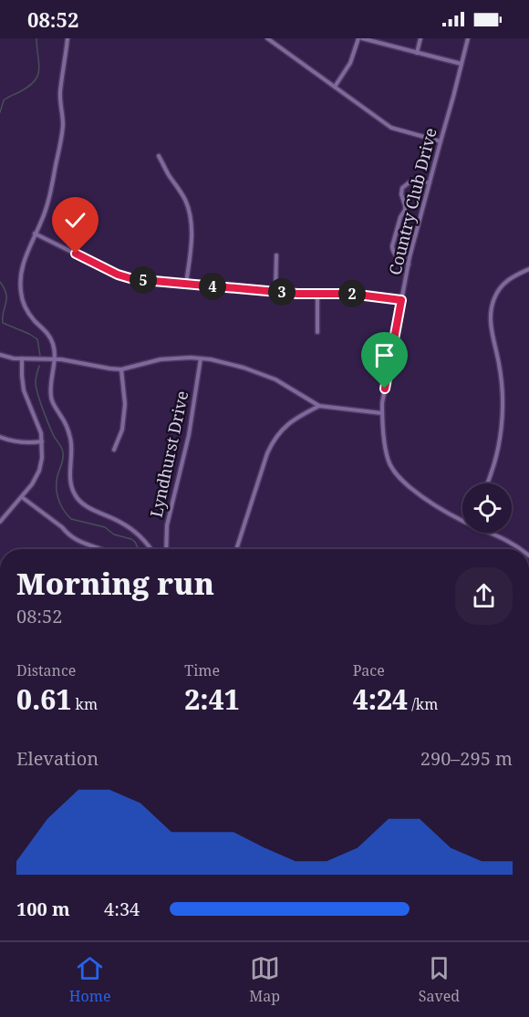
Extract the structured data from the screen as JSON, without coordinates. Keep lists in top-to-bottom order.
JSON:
{
  "streets": {
    "street": ["Country Club Drive", "Lyndhurst Drive"]
  },
  "page": {
    "status": "08:52",
    "pins": [
      "5",
      "4",
      "3",
      "2"
    ],
    "heading": ["Morning run", "08:52"],
    "stats": [
      ["Distance", "0.61 km"],
      ["Time", "2:41"],
      ["Pace", "4:24 /km"]
    ],
    "chart": ["Elevation", "290–295 m"],
    "list": [
      {
        "name": "100 m",
        "note": "4:34"
      }
    ],
    "tabs": ["Home", "Map", "Saved"]
  }
}
